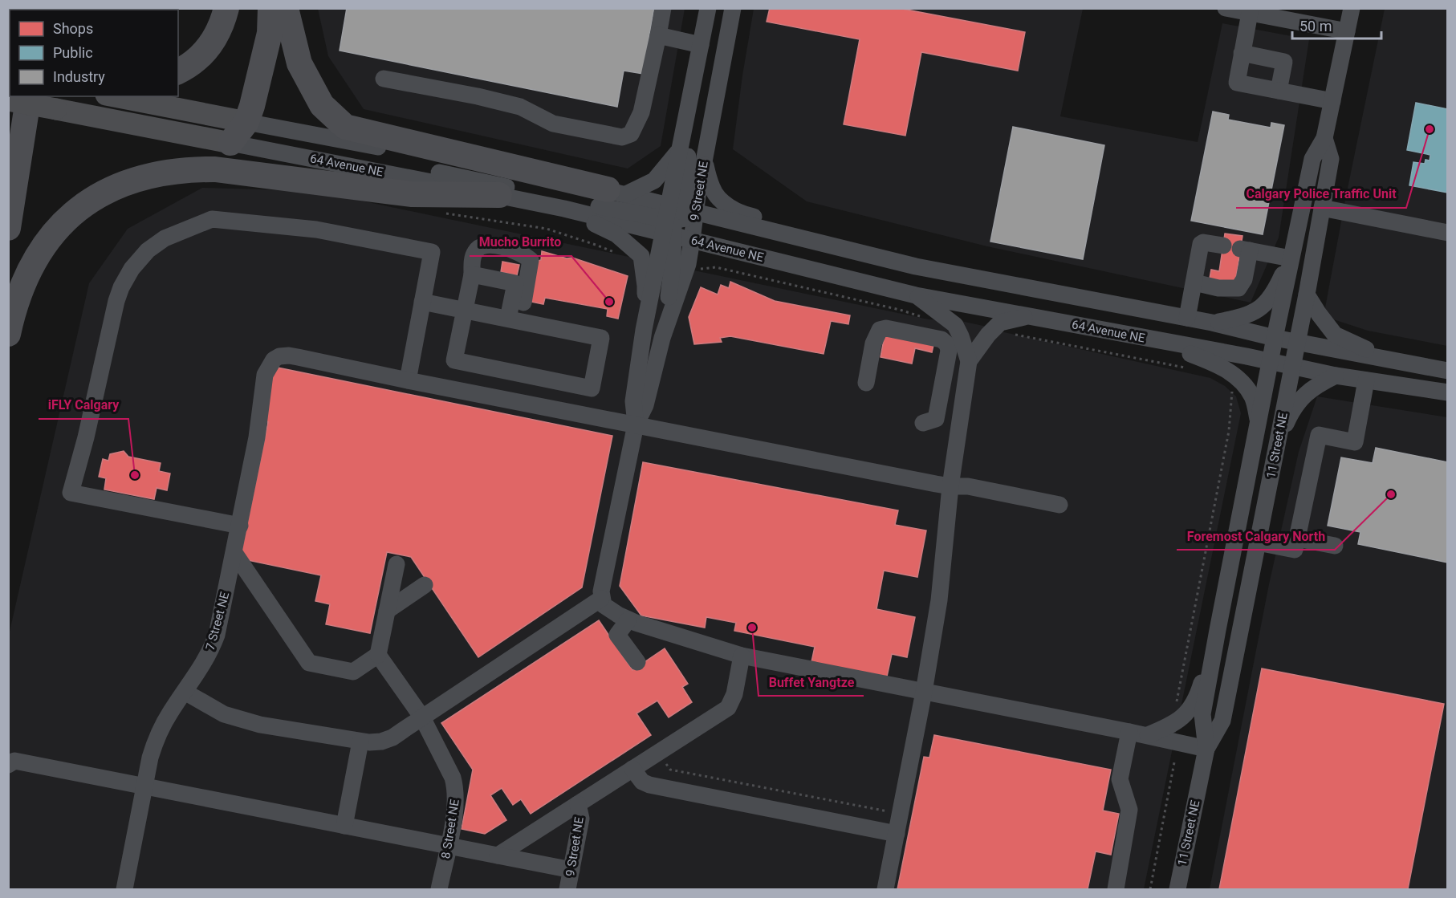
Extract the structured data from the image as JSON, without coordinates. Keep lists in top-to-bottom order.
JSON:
{
  "streets": {
    "main road": ["64 Avenue NE"],
    "street": [
      "9 Street NE",
      "11 Street NE",
      "7 Street NE",
      "8 Street NE"
    ]
  },
  "crossings": [
    ["64 Avenue NE", "9 Street NE"],
    ["64 Avenue NE", "11 Street NE"]
  ],
  "places": [
    "Calgary Police Traffic Unit",
    "Mucho Burrito",
    "iFLY Calgary",
    "Foremost Calgary North",
    "Buffet Yangtze"
  ],
  "legend": ["Shops", "Public", "Industry"],
  "scale_bar": "50 m"
}
